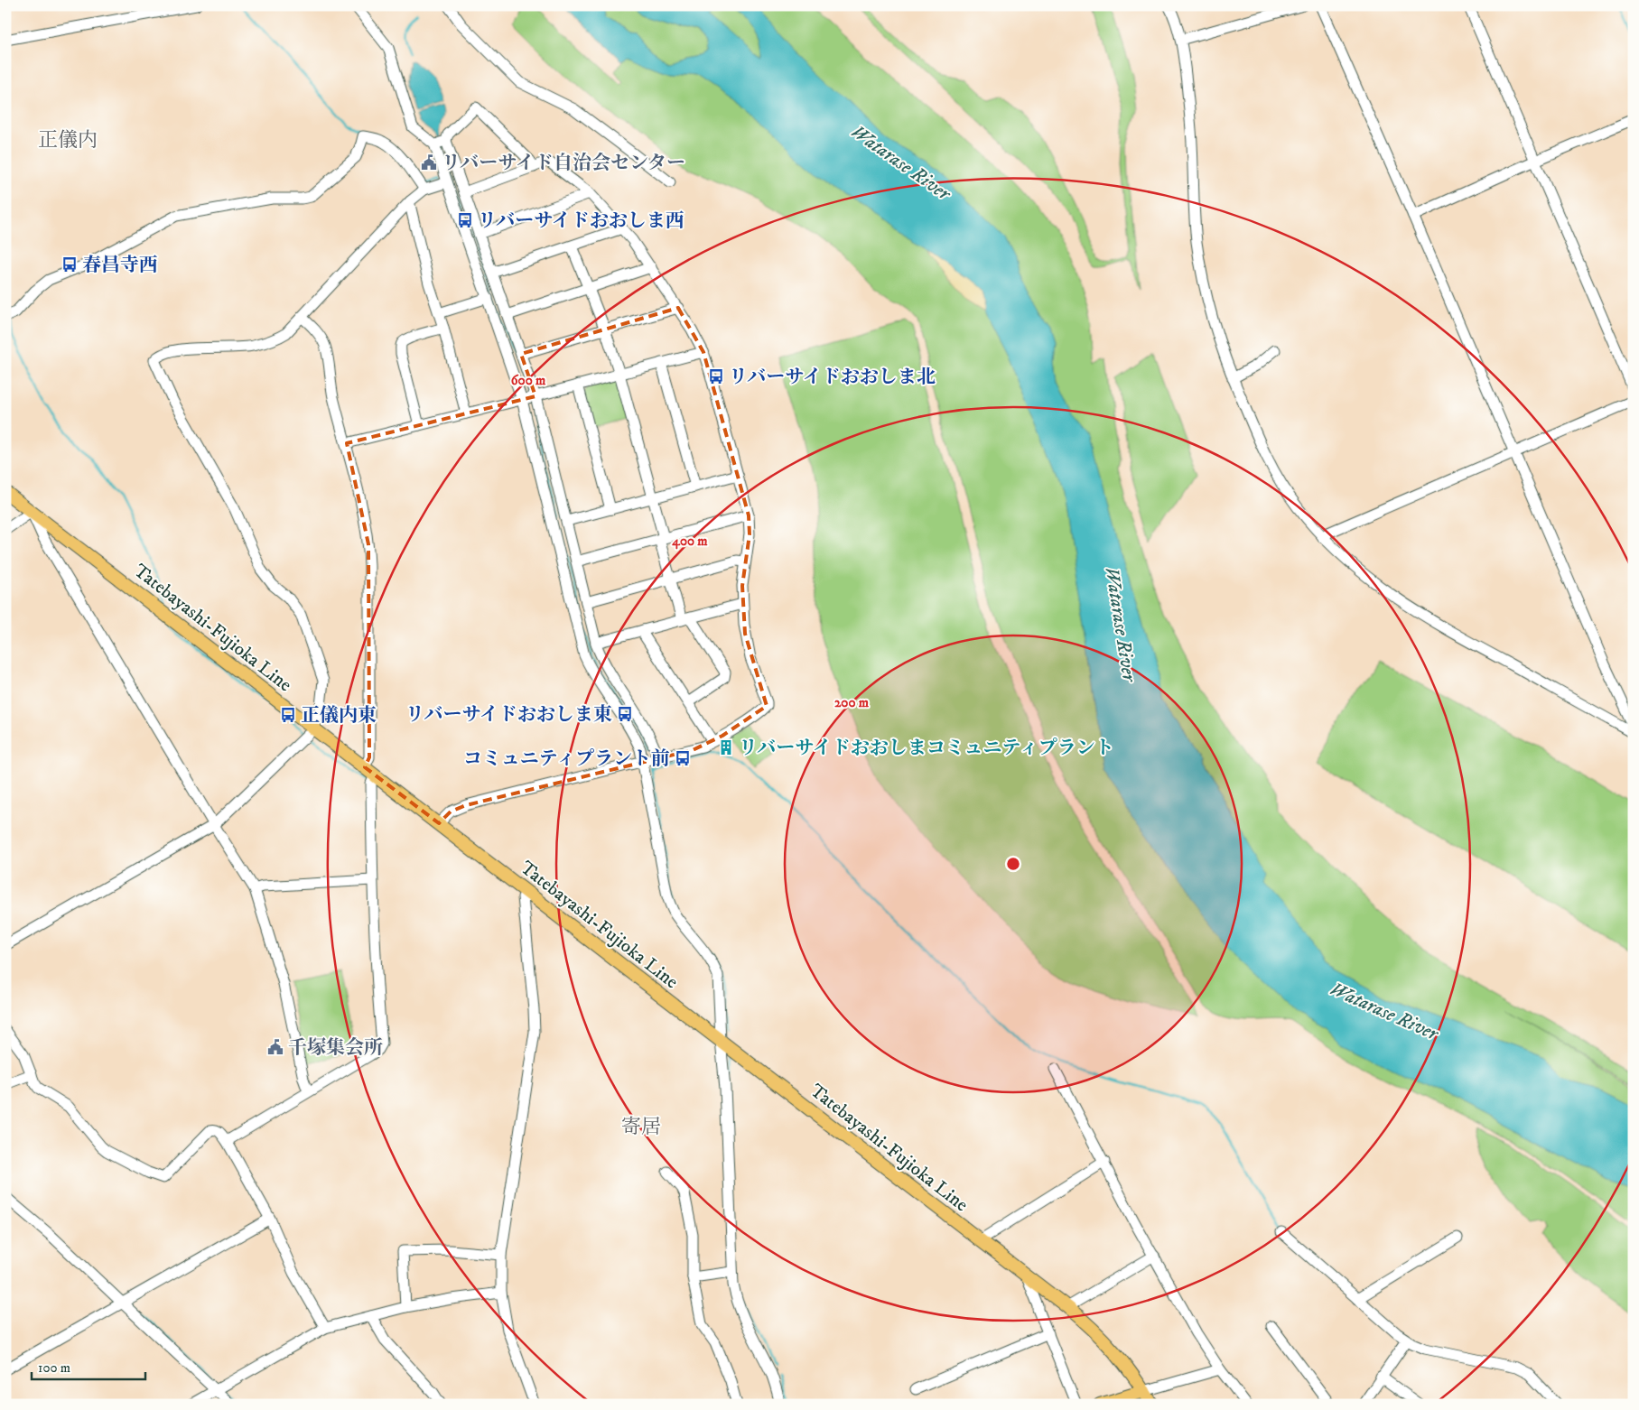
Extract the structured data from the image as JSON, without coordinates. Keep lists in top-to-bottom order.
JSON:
{
  "streets": {
    "main road": ["Tatebayashi-Fujioka Line"]
  },
  "districts": ["正儀内", "寄居"],
  "water": ["Watarase River"],
  "places": {
    "public building": ["リバーサイド自治会センター", "千塚集会所"],
    "bus stop": [
      "リバーサイドおおしま西",
      "春昌寺西",
      "リバーサイドおおしま北",
      "リバーサイドおおしま東",
      "正儀内東",
      "コミュニティプラント前"
    ],
    "building": ["リバーサイドおおしまコミュニティプラント"]
  },
  "scale_bar": "100 m",
  "rings": ["600 m", "400 m", "200 m"]
}
